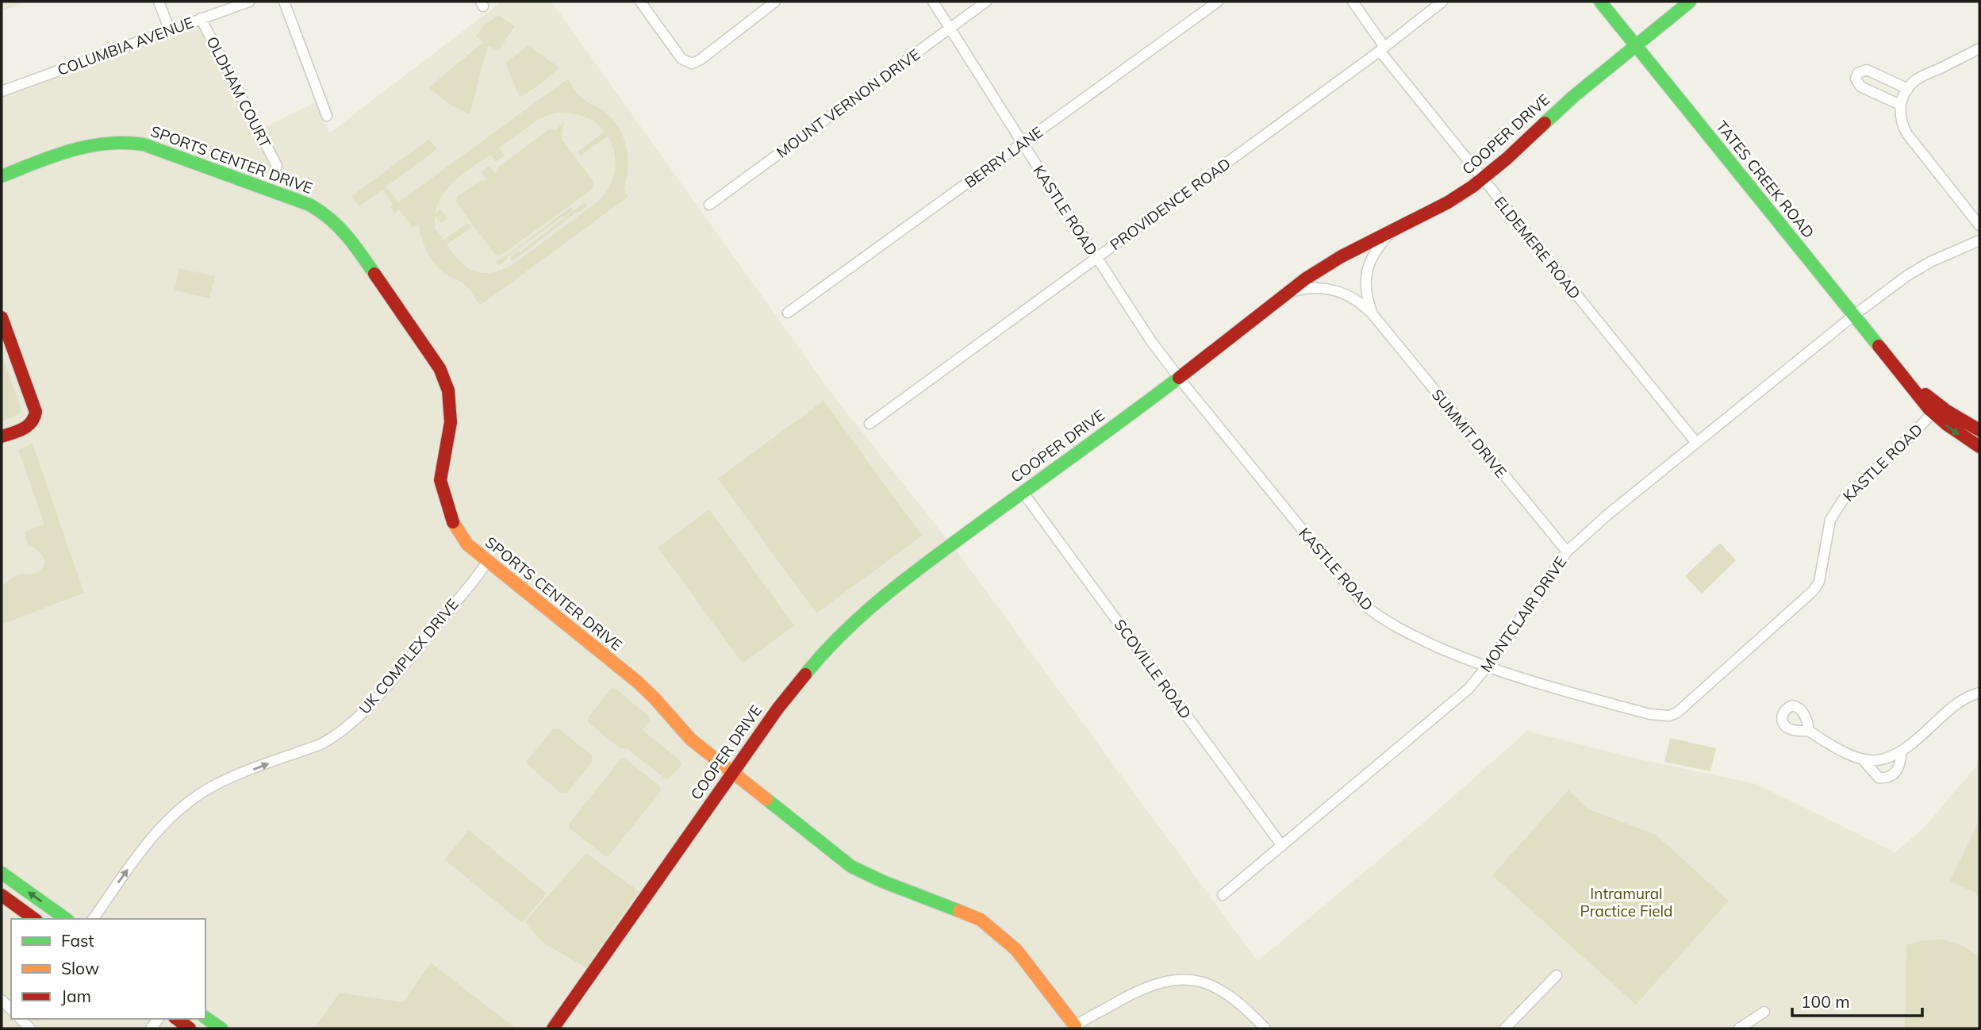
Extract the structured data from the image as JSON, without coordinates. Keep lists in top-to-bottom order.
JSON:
{
  "streets": {
    "main road": ["COOPER DRIVE", "SPORTS CENTER DRIVE", "TATES CREEK ROAD"],
    "street": [
      "COLUMBIA AVENUE",
      "OLDHAM COURT",
      "MOUNT VERNON DRIVE",
      "BERRY LANE",
      "PROVIDENCE ROAD",
      "KASTLE ROAD",
      "ELDEMERE ROAD",
      "SUMMIT DRIVE",
      "MONTCLAIR DRIVE",
      "UK COMPLEX DRIVE",
      "SCOVILLE ROAD"
    ]
  },
  "crossings": [
    ["COLUMBIA AVENUE", "OLDHAM COURT"],
    ["MOUNT VERNON DRIVE", "KASTLE ROAD"],
    ["COOPER DRIVE", "SPORTS CENTER DRIVE"],
    ["COOPER DRIVE", "TATES CREEK ROAD"],
    ["COOPER DRIVE", "KASTLE ROAD"],
    ["COOPER DRIVE", "ELDEMERE ROAD"],
    ["COOPER DRIVE", "SUMMIT DRIVE"],
    ["COOPER DRIVE", "SCOVILLE ROAD"],
    ["BERRY LANE", "KASTLE ROAD"],
    ["SPORTS CENTER DRIVE", "UK COMPLEX DRIVE"],
    ["TATES CREEK ROAD", "KASTLE ROAD"],
    ["TATES CREEK ROAD", "MONTCLAIR DRIVE"],
    ["PROVIDENCE ROAD", "KASTLE ROAD"],
    ["PROVIDENCE ROAD", "ELDEMERE ROAD"],
    ["KASTLE ROAD", "MONTCLAIR DRIVE"],
    ["ELDEMERE ROAD", "MONTCLAIR DRIVE"],
    ["SUMMIT DRIVE", "MONTCLAIR DRIVE"],
    ["MONTCLAIR DRIVE", "SCOVILLE ROAD"]
  ],
  "one_way": ["UK COMPLEX DRIVE"],
  "parks": ["Intramural Practice Field"],
  "legend": ["Fast", "Slow", "Jam"],
  "scale_bar": "100 m"
}
